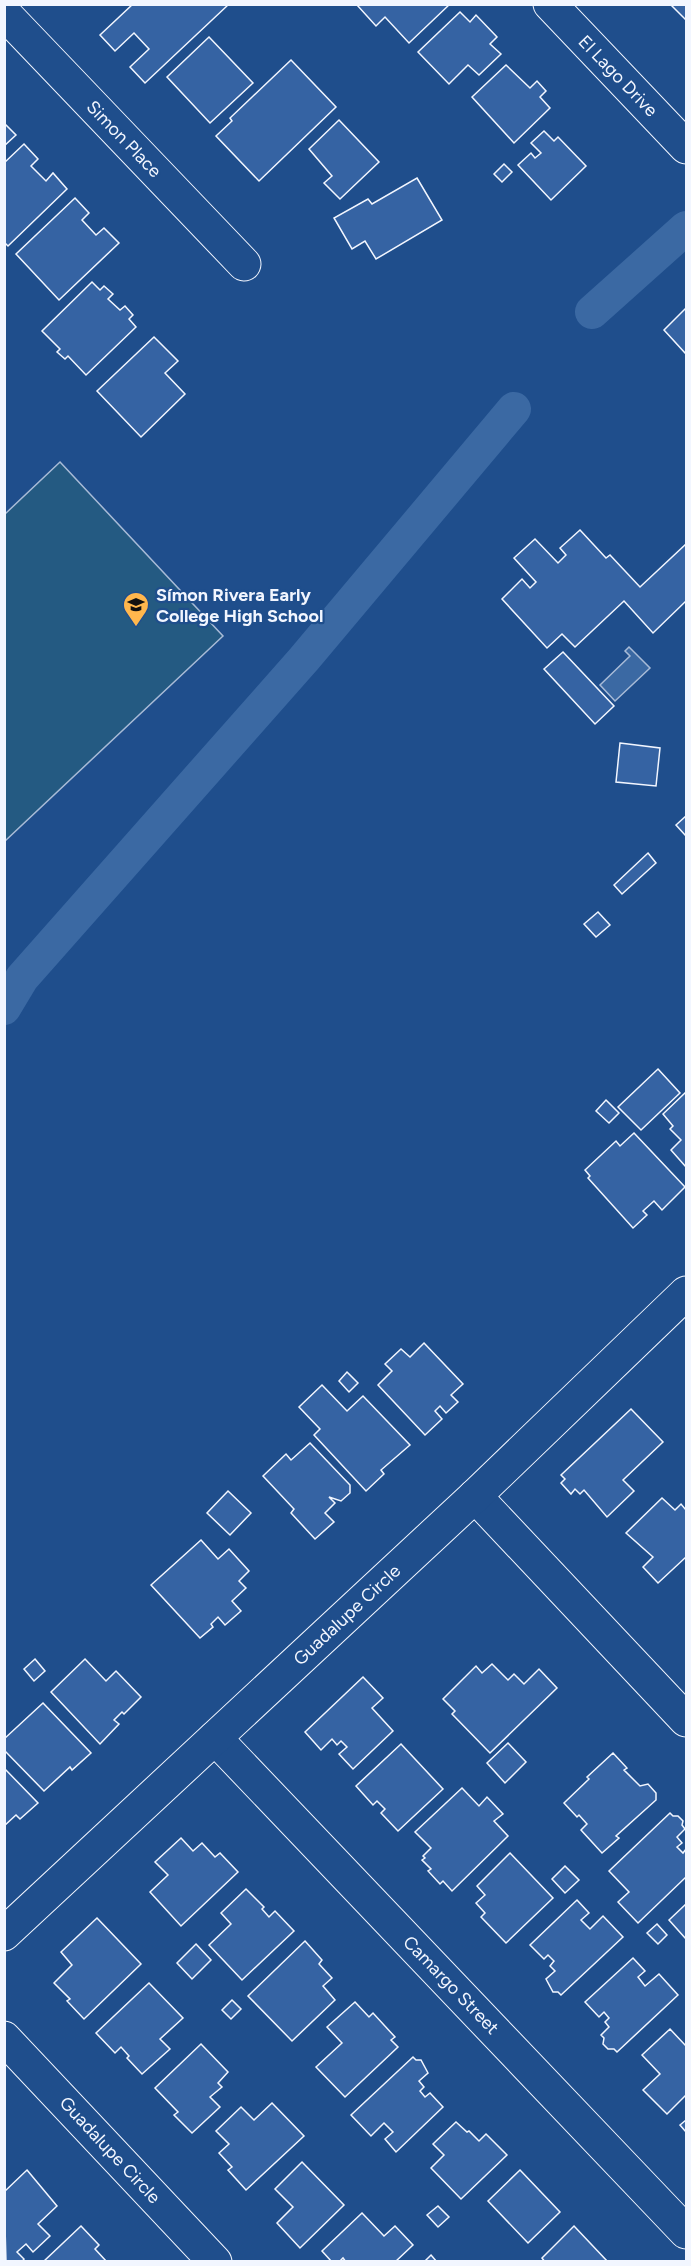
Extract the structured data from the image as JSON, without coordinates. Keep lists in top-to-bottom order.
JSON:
{
  "streets": {
    "street": [
      "El Lago Drive",
      "Simon Place",
      "Guadalupe Circle",
      "Camargo Street"
    ]
  },
  "crossings": [
    ["Guadalupe Circle", "Camargo Street"]
  ],
  "places": {
    "school or university": ["Símon Rivera Early College High School"]
  }
}
